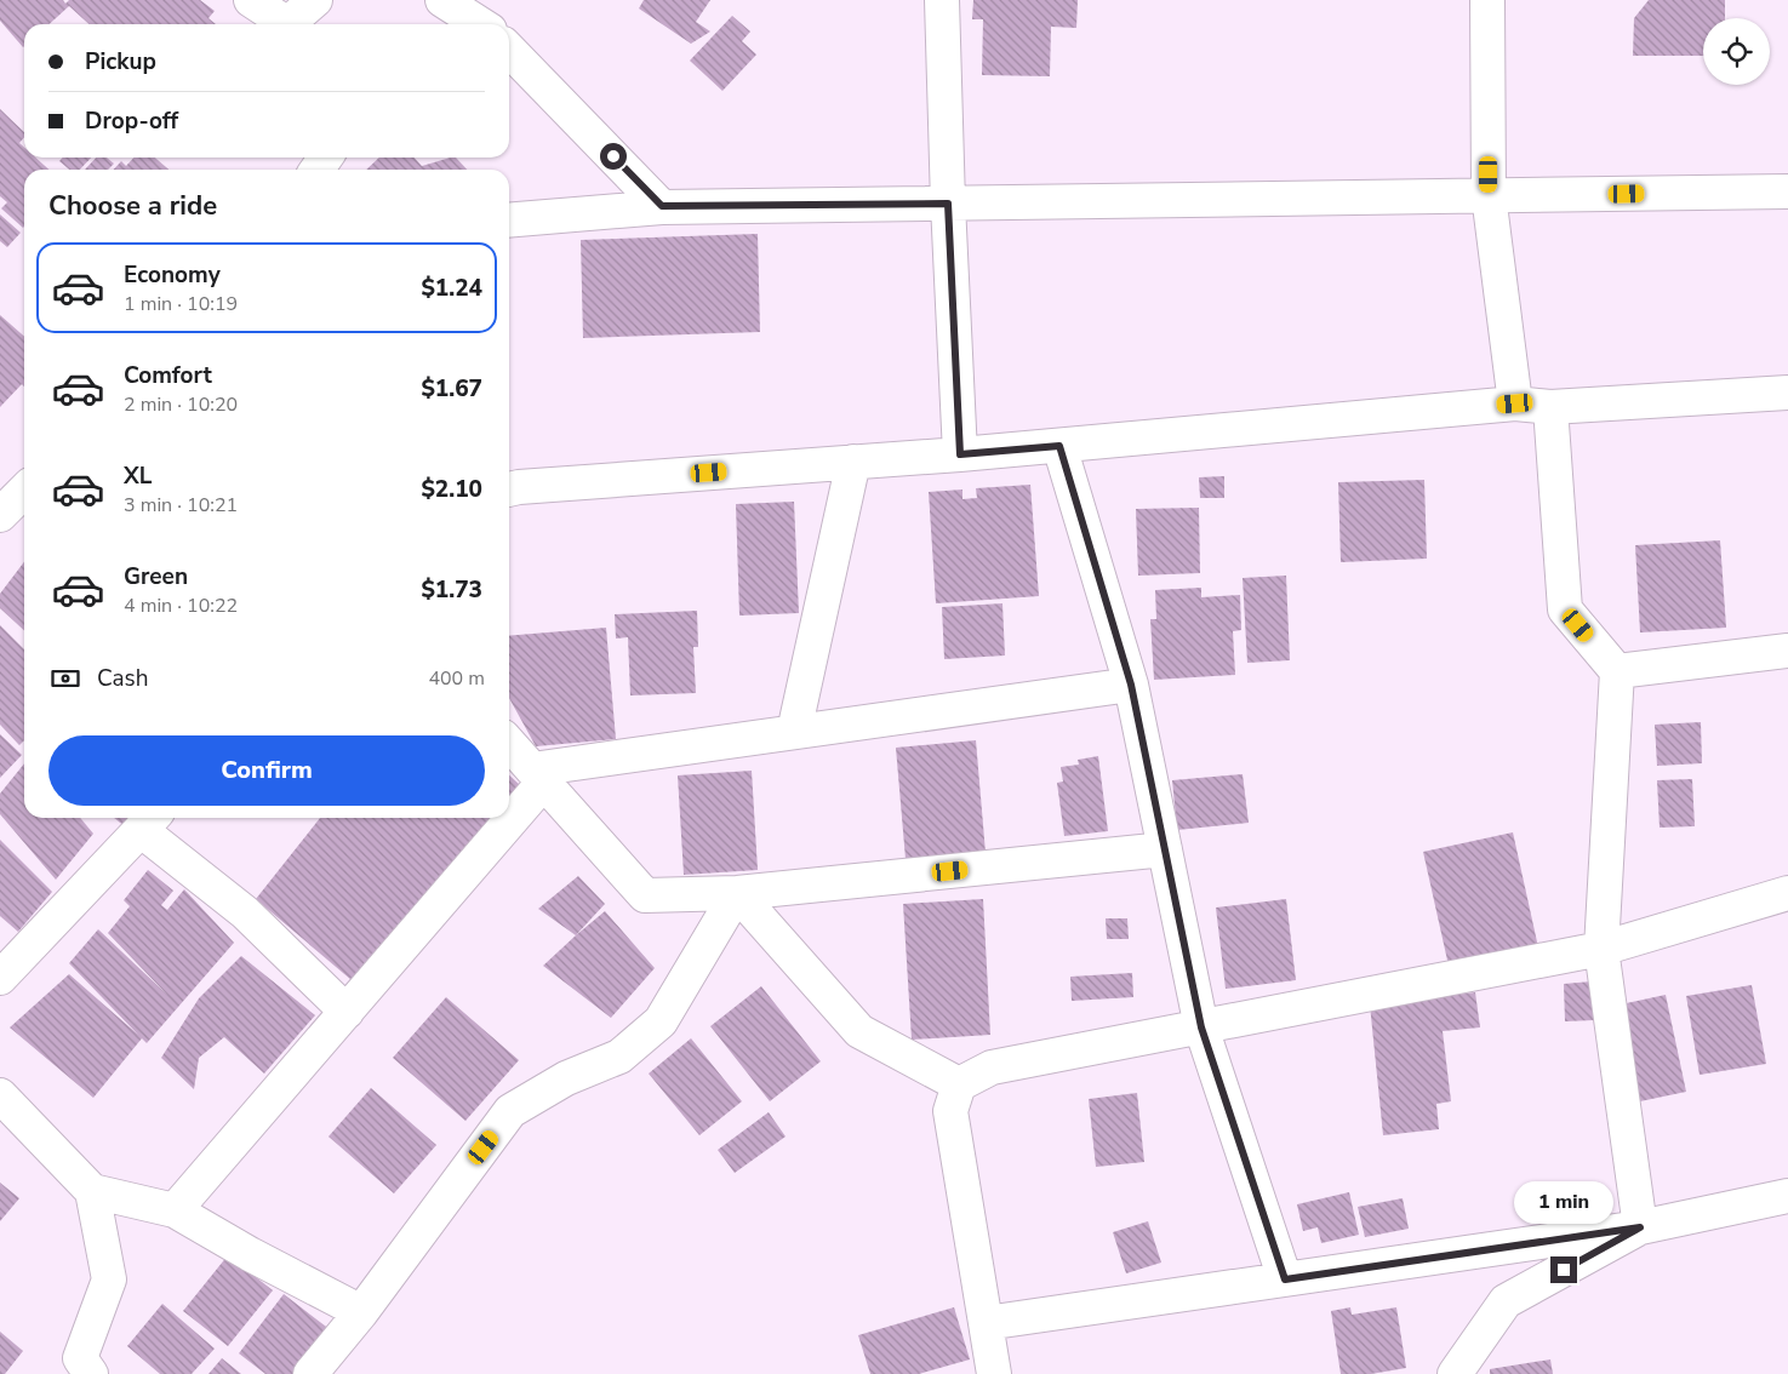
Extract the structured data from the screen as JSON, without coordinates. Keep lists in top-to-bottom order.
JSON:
{
  "page": {
    "banner": ["Pickup", "Drop-off"],
    "heading": "Choose a ride",
    "list": [
      {
        "name": "Economy",
        "note": "1 min · 10:19",
        "value": "$1.24"
      },
      {
        "name": "Comfort",
        "note": "2 min · 10:20",
        "value": "$1.67"
      },
      {
        "name": "XL",
        "note": "3 min · 10:21",
        "value": "$2.10"
      },
      {
        "name": "Green",
        "note": "4 min · 10:22",
        "value": "$1.73"
      }
    ],
    "pay": ["Cash", "400 m"],
    "buttons": "Confirm",
    "bubble": "1 min"
  }
}
